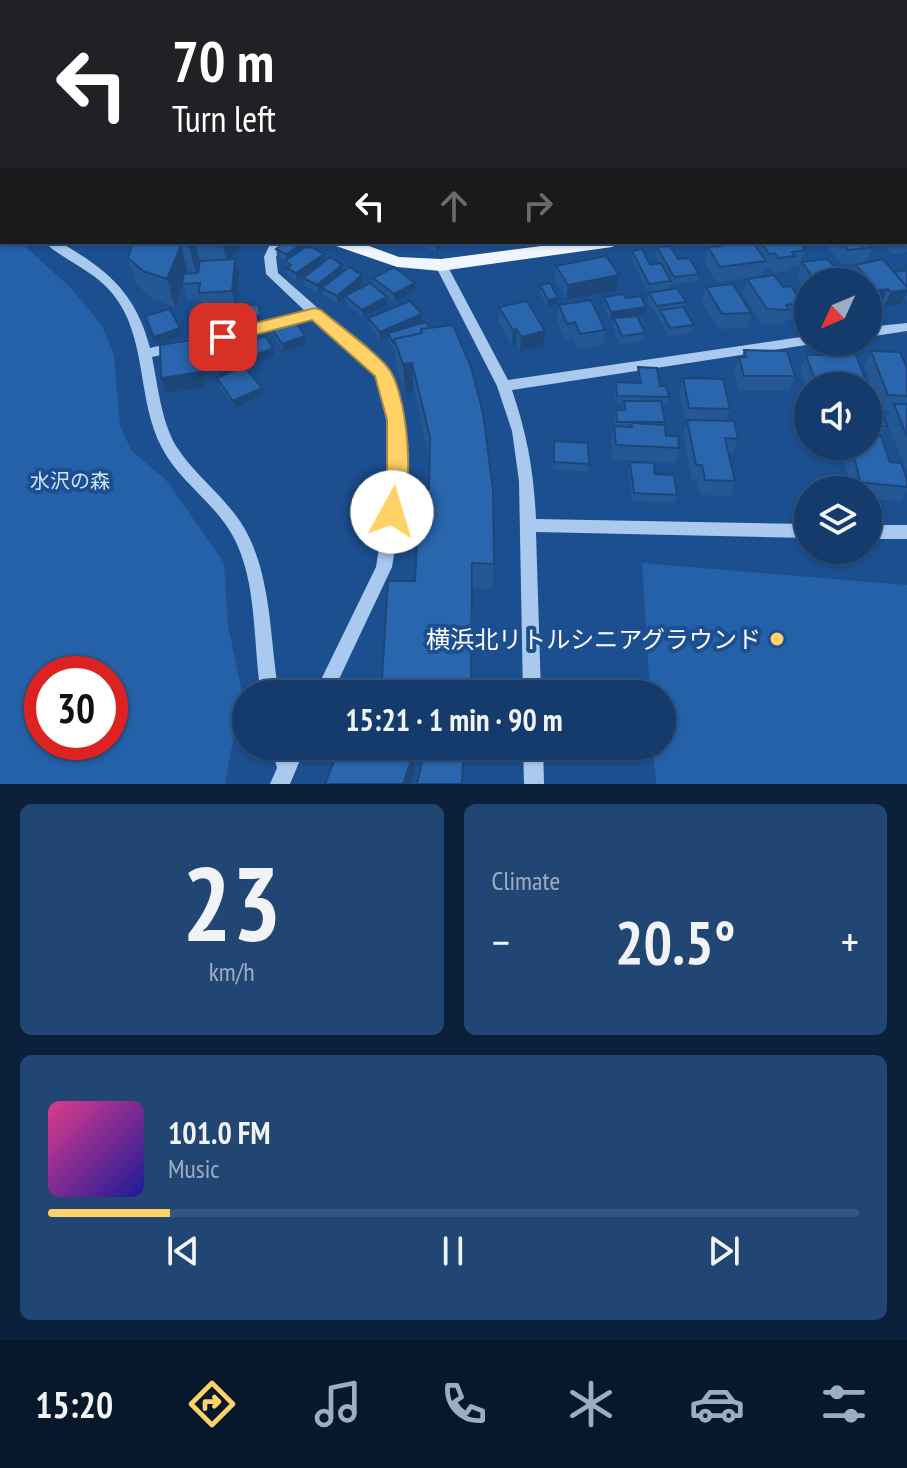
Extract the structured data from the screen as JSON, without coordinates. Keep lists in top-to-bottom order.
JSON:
{
  "parks": ["水沢の森"],
  "places": ["横浜北リトルシニアグラウンド"],
  "north": "bottom left",
  "page": {
    "turn": ["70 m", "Turn left"],
    "limit": "30",
    "trip": "15:21 · 1 min · 90 m",
    "tile": [
      ["23", "km/h"],
      "Climate"
    ],
    "heat": ["−", "20.5°", "+"],
    "song": ["101.0 FM", "Music"],
    "tabs": "15:20"
  }
}
